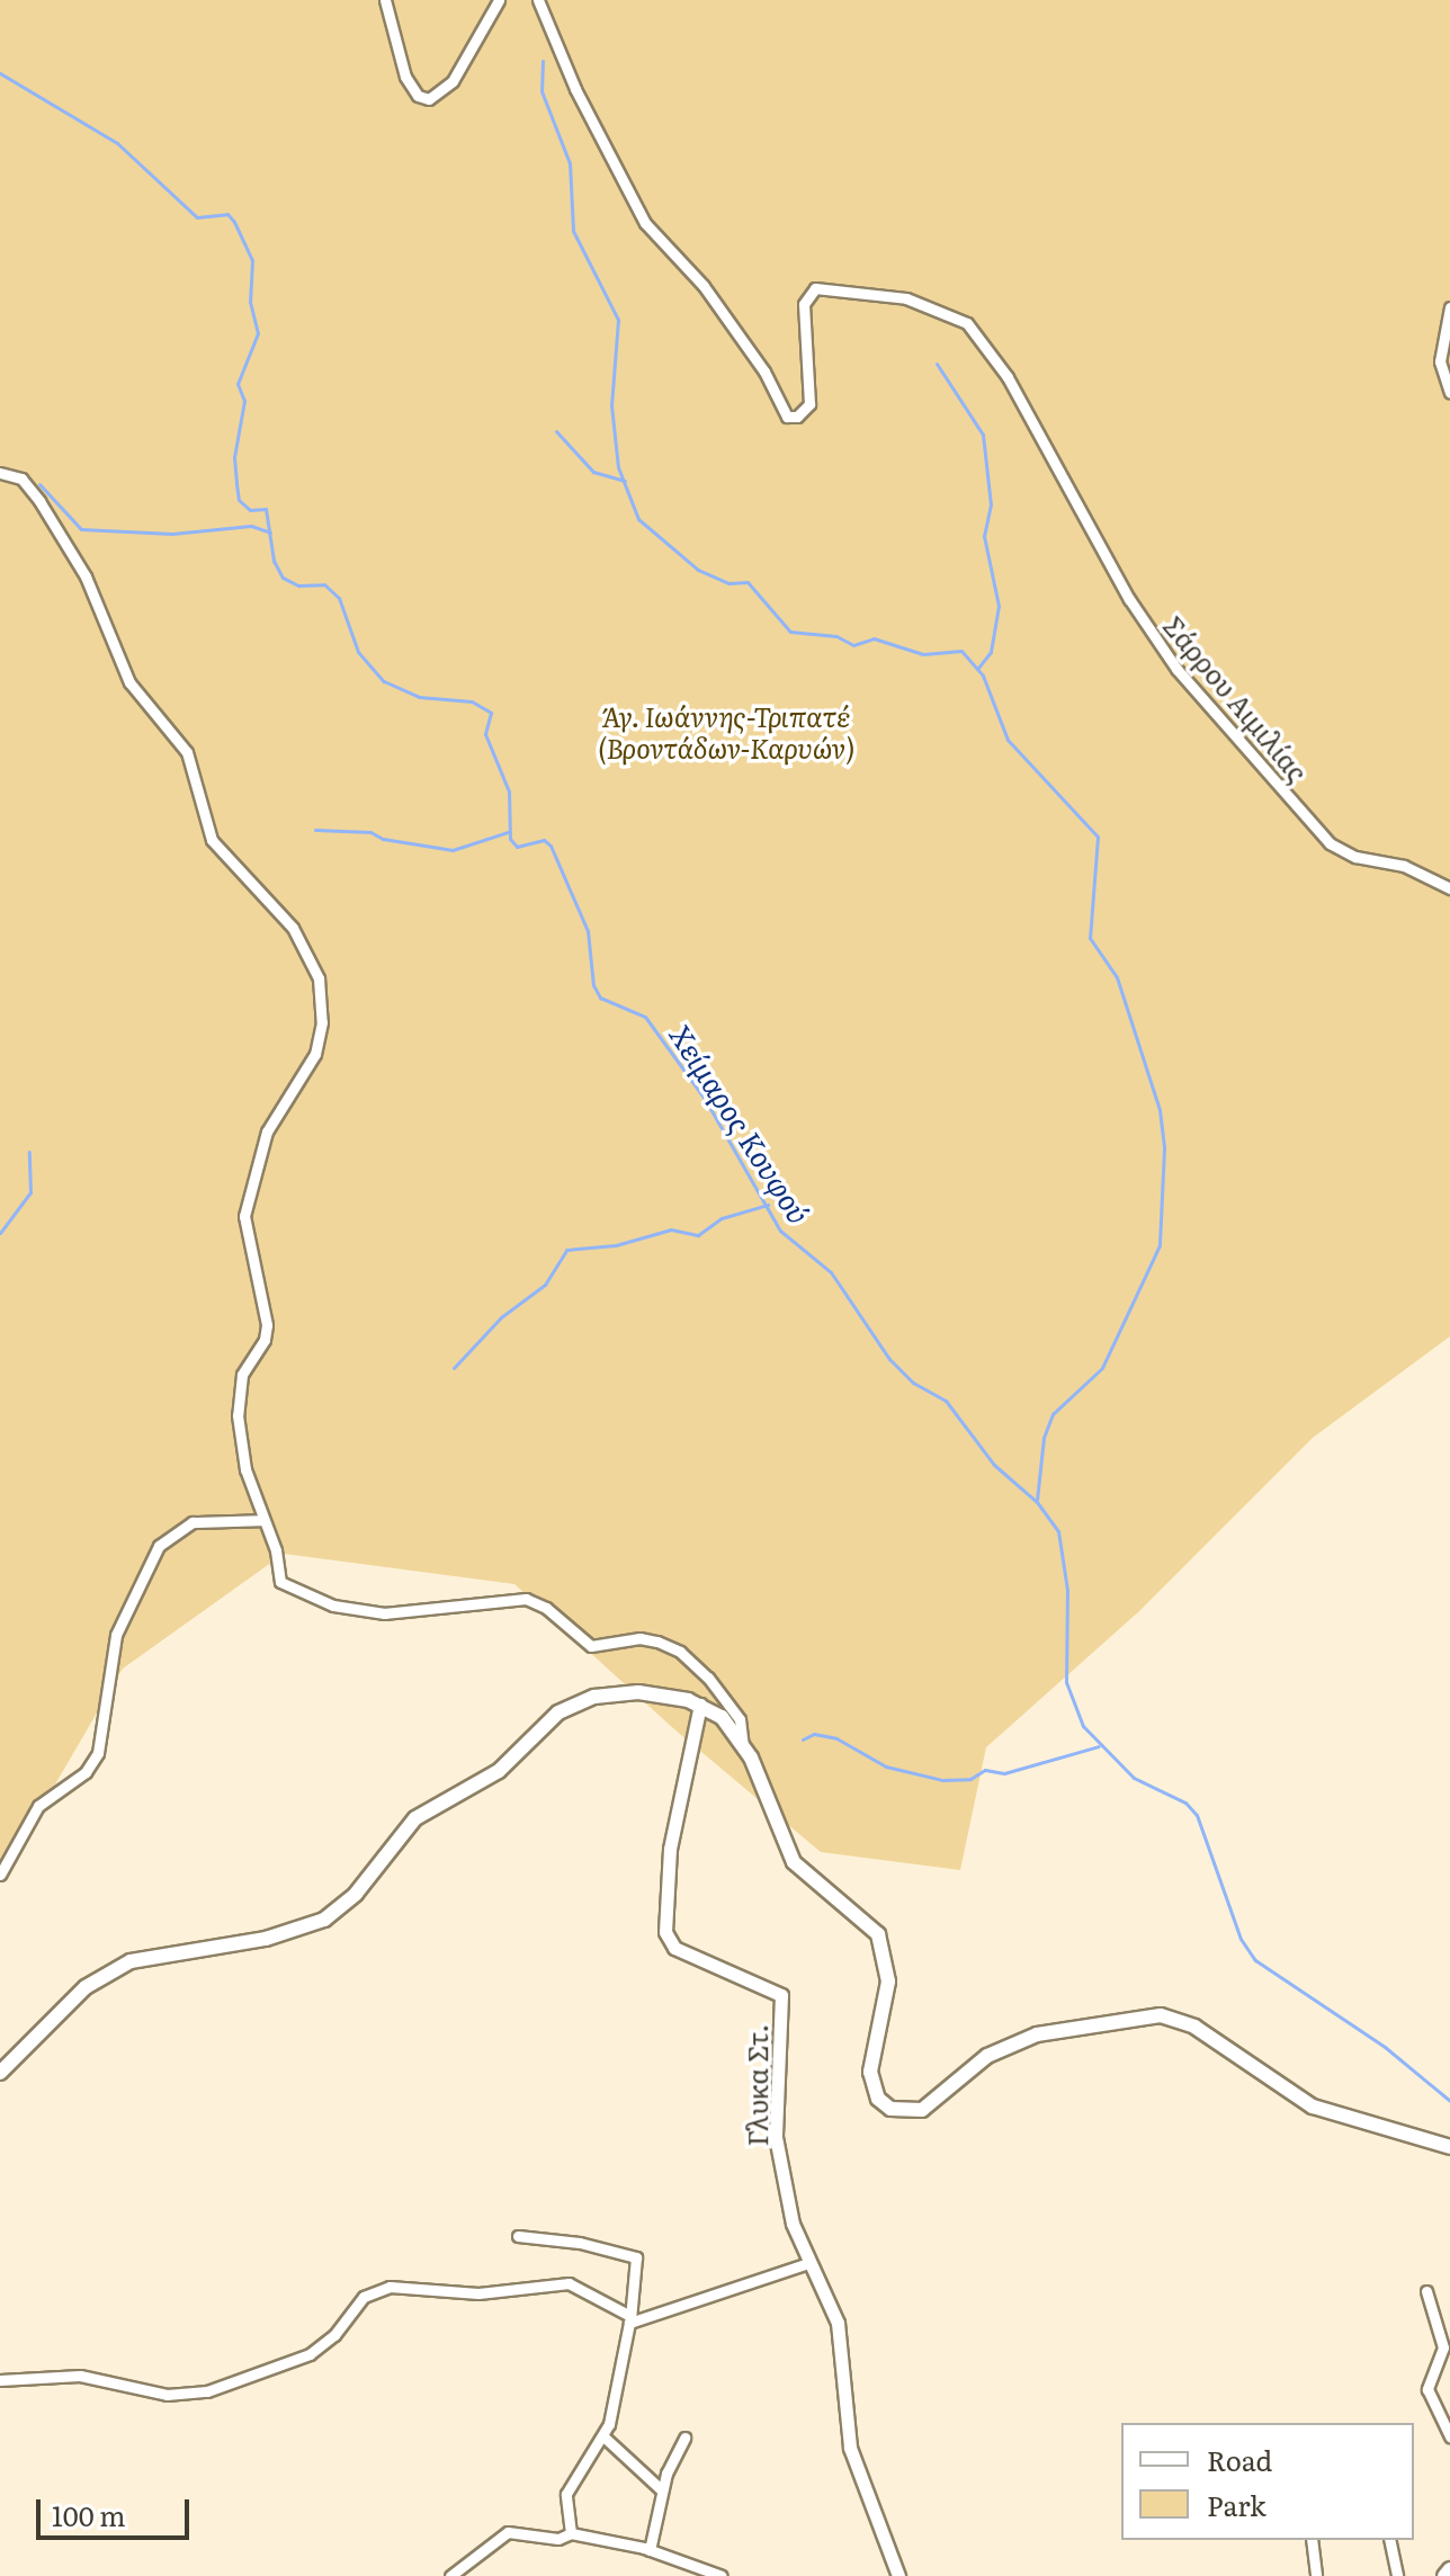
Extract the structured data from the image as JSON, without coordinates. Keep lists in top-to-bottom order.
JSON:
{
  "streets": {
    "street": ["Σάρρου Αιμιλίας", "Γλυκα Στ."]
  },
  "water": ["Χείμαρος Κουφού"],
  "parks": ["Άγ. Ιωάννης-Τριπατέ (Βροντάδων-Καρυών)"],
  "legend": ["Road", "Park"],
  "scale_bar": "100 m"
}
